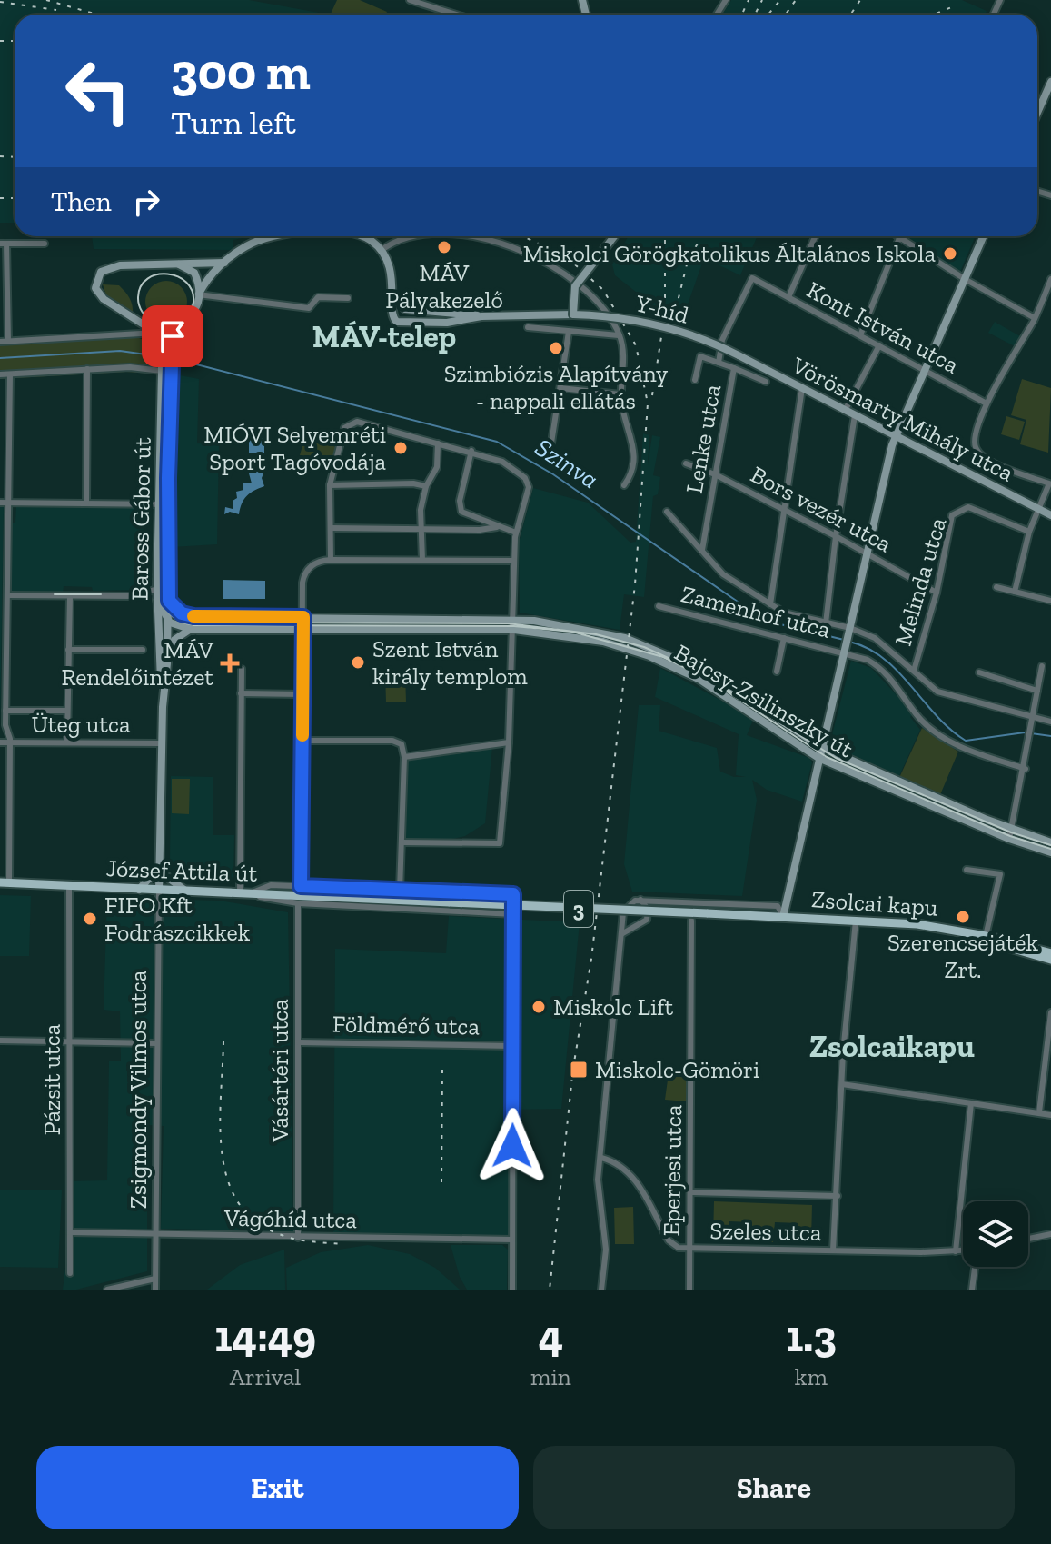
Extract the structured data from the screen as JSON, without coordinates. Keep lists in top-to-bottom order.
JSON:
{
  "streets": {
    "main road": ["József Attila út", "Zsolcai kapu", "3"],
    "street": [
      "Y-híd",
      "Kont István utca",
      "Vörösmarty Mihály utca",
      "Lenke utca",
      "Bors vezér utca",
      "Baross Gábor út",
      "Melinda utca",
      "Zamenhof utca",
      "Bajcsy-Zsilinszky út",
      "Üteg utca",
      "Földmérő utca",
      "Vásártéri utca",
      "Pázsit utca",
      "Zsigmondy Vilmos utca",
      "Eperjesi utca",
      "Vágóhíd utca",
      "Szeles utca"
    ]
  },
  "crossings": [
    ["Y-híd", "Vörösmarty Mihály utca"],
    ["Lenke utca", "Bors vezér utca"],
    ["Bors vezér utca", "Melinda utca"],
    ["Baross Gábor út", "Bajcsy-Zsilinszky út"],
    ["Baross Gábor út", "Üteg utca"],
    ["Baross Gábor út", "József Attila út"],
    ["Baross Gábor út", "Zsigmondy Vilmos utca"],
    ["József Attila út", "Zsolcai kapu"],
    ["József Attila út", "Pázsit utca"],
    ["József Attila út", "Zsigmondy Vilmos utca"],
    ["Földmérő utca", "Vásártéri utca"],
    ["Vásártéri utca", "Vágóhíd utca"],
    ["Pázsit utca", "Vágóhíd utca"],
    ["Zsigmondy Vilmos utca", "Vágóhíd utca"],
    ["Eperjesi utca", "Szeles utca"]
  ],
  "districts": ["MÁV-telep", "Zsolcaikapu"],
  "water": ["Szinva"],
  "places": {
    "other": [
      "MÁV Pályakezelő",
      "Miskolci Görögkatolikus Általános Iskola",
      "Szimbiózis Alapítvány - nappali ellátás",
      "MIÓVI Selyemréti Sport Tagóvodája",
      "Szent István király templom",
      "Szerencsejáték Zrt.",
      "FIFO Kft Fodrászcikkek",
      "Miskolc Lift"
    ],
    "health": ["MÁV Rendelőintézet"],
    "transit": ["Miskolc-Gömöri"]
  },
  "page": {
    "turn": ["300 m", "Turn left"],
    "then": "Then",
    "eta": [
      "14:49",
      "Arrival",
      "4",
      "min",
      "1.3",
      "km"
    ],
    "buttons": ["Exit", "Share"]
  }
}
